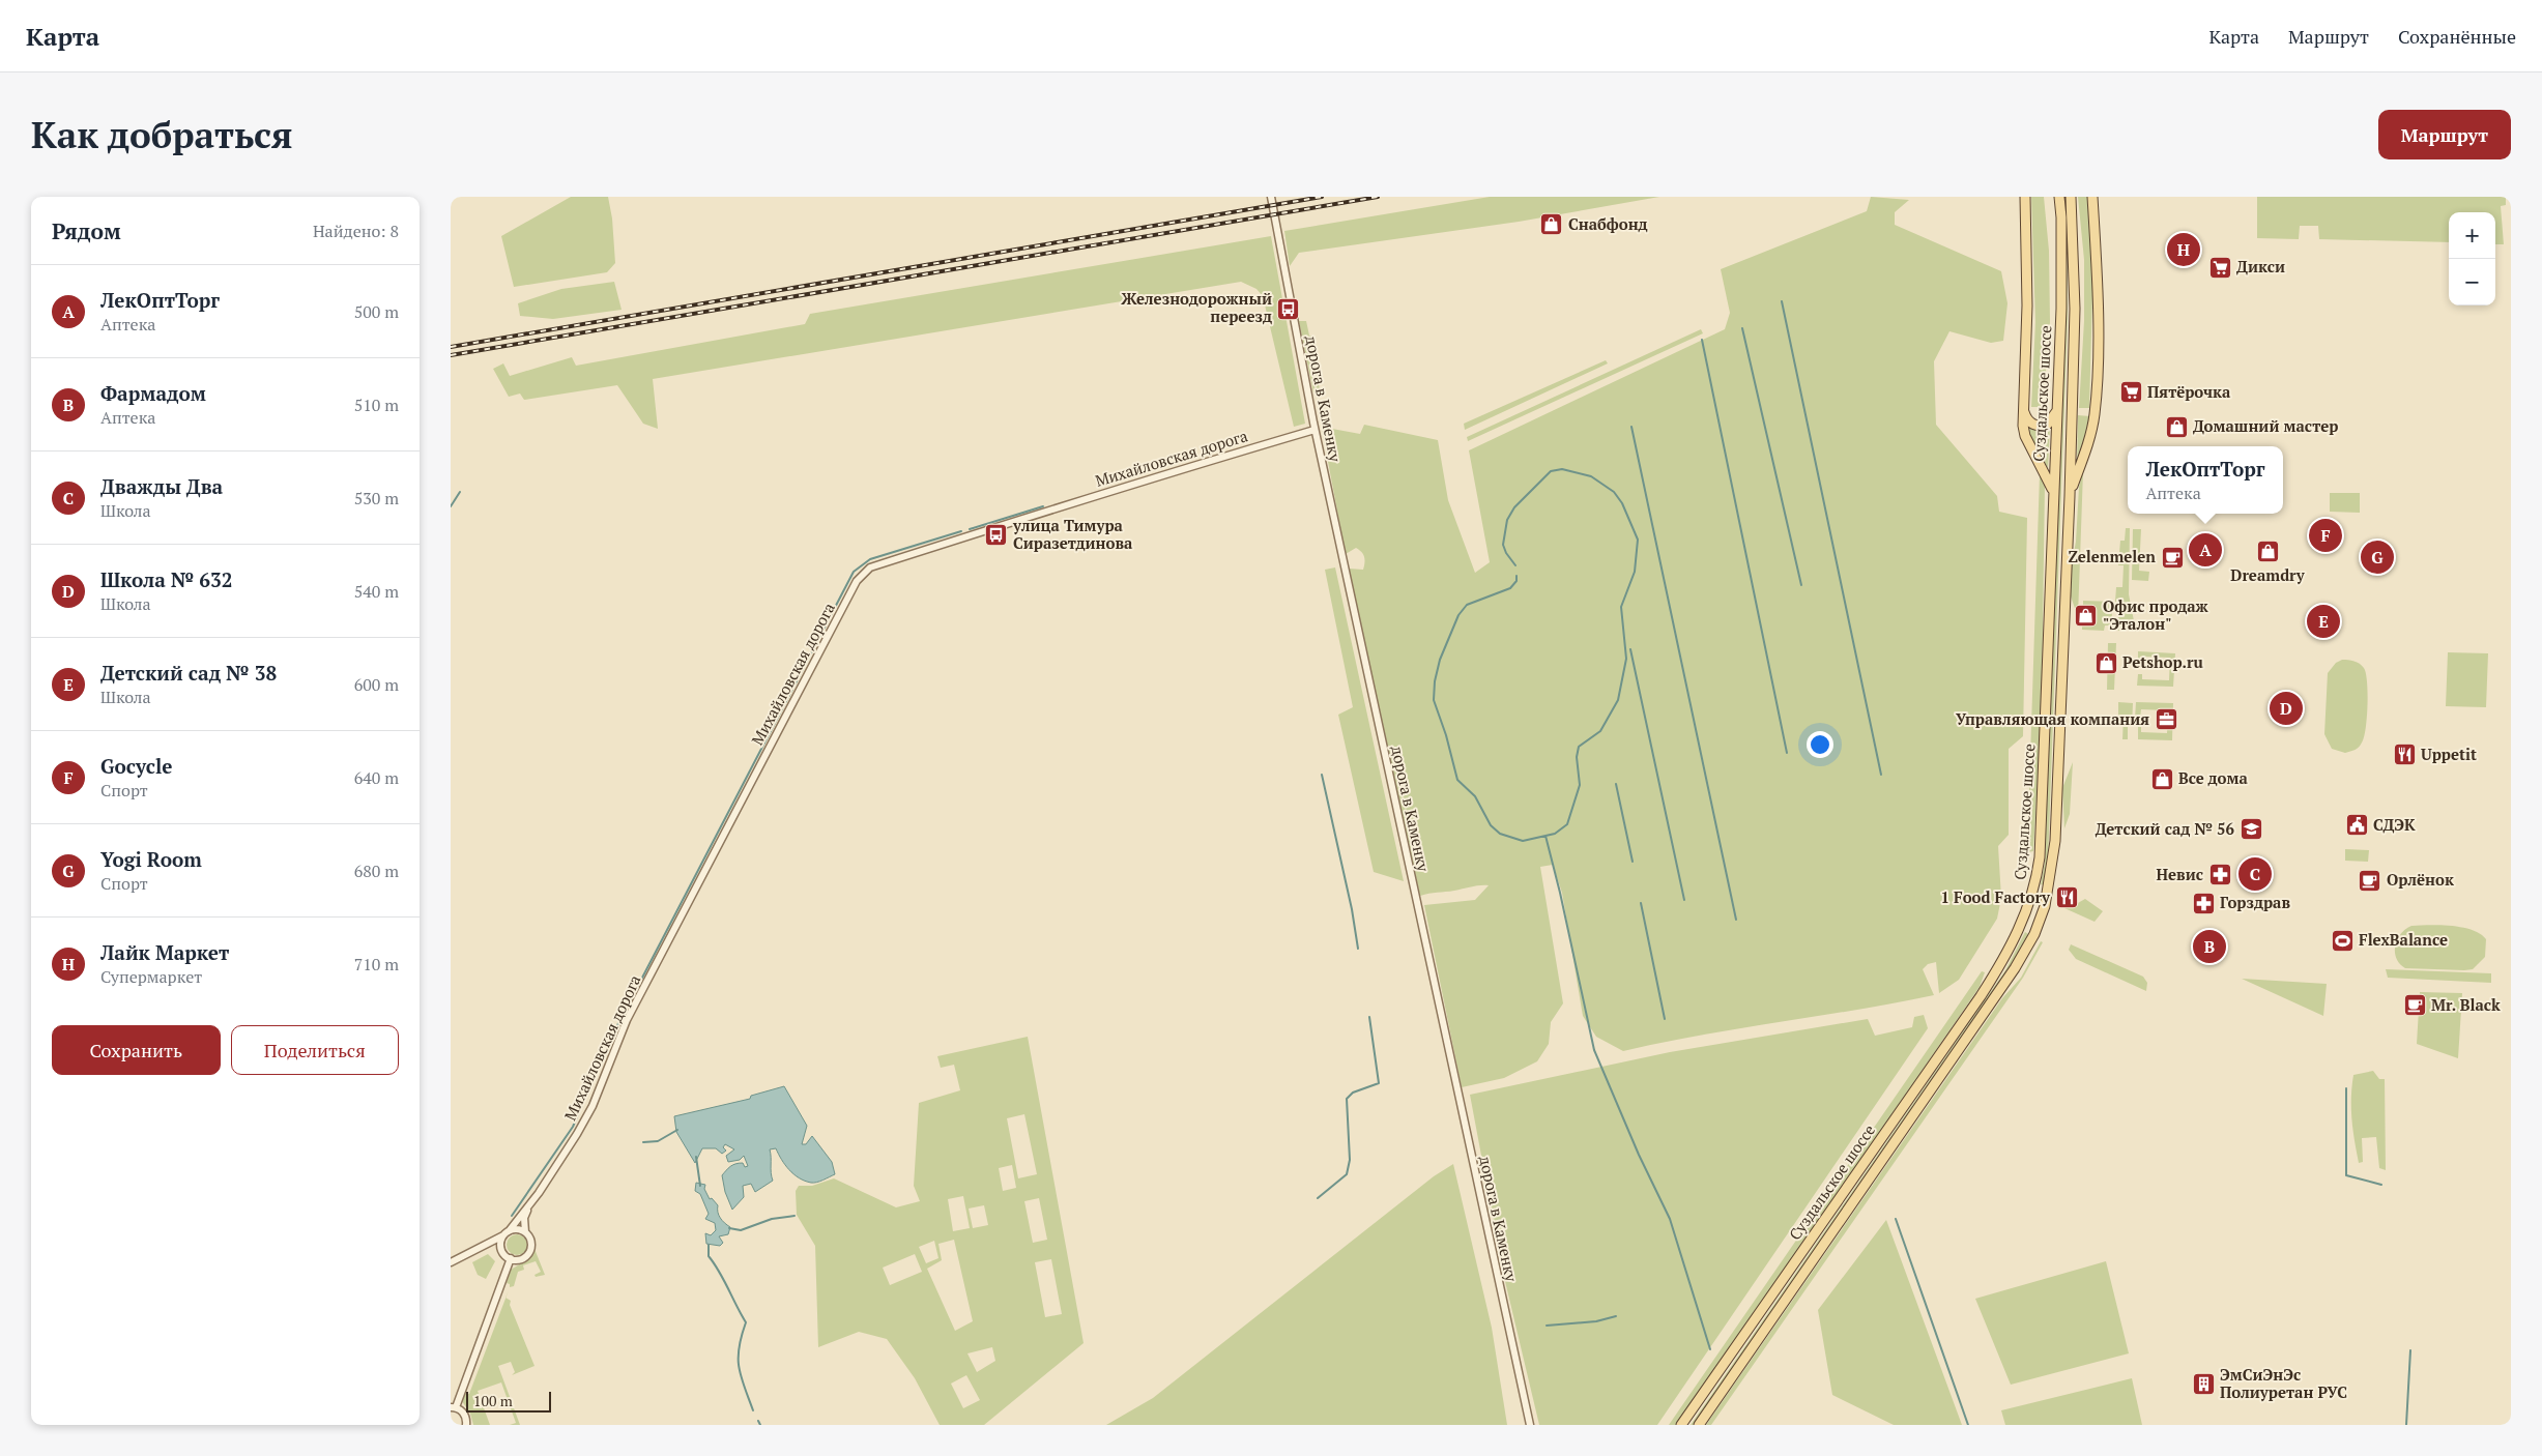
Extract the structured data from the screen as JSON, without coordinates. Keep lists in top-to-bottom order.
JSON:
{
  "streets": {
    "main road": ["Суздальское шоссе"],
    "street": ["дорога в Каменку", "Михайловская дорога"]
  },
  "crossings": [
    ["дорога в Каменку", "Михайловская дорога"]
  ],
  "places": {
    "shop": [
      "Снабфонд",
      "Домашний мастер",
      "Dreamdry",
      "Офис продаж \"Эталон\"",
      "Petshop.ru",
      "Все дома"
    ],
    "supermarket": ["Дикси", "Пятёрочка"],
    "bus stop": ["Железнодорожный переезд", "улица Тимура Сиразетдинова"],
    "cafe": ["Zelenmelen", "Орлёнок", "Mr. Black"],
    "office": ["Управляющая компания"],
    "restaurant": ["Uppetit", "1 Food Factory"],
    "public building": ["СДЭК"],
    "school or university": ["Детский сад № 56"],
    "pharmacy": ["Невис", "Горздрав"],
    "sports": ["FlexBalance"],
    "building": ["ЭмСиЭнЭс Полиуретан РУС"]
  },
  "scale_bar": "100 m",
  "page": {
    "header": "Карта",
    "nav": ["Карта", "Маршрут", "Сохранённые"],
    "buttons": [
      "Маршрут",
      ["Сохранить", "Поделиться"]
    ],
    "title": "Как добраться",
    "heading": ["Рядом", "Найдено: 8"],
    "map_buttons": ["+", "−"],
    "pins": [
      "H",
      "F",
      "A",
      "G",
      "E",
      "D",
      "C",
      "B"
    ],
    "list": [
      {
        "mark": "A",
        "name": "ЛекОптТорг",
        "note": "Аптека",
        "value": "500 m"
      },
      {
        "mark": "B",
        "name": "Фармадом",
        "note": "Аптека",
        "value": "510 m"
      },
      {
        "mark": "C",
        "name": "Дважды Два",
        "note": "Школа",
        "value": "530 m"
      },
      {
        "mark": "D",
        "name": "Школа № 632",
        "note": "Школа",
        "value": "540 m"
      },
      {
        "mark": "E",
        "name": "Детский сад № 38",
        "note": "Школа",
        "value": "600 m"
      },
      {
        "mark": "F",
        "name": "Gocycle",
        "note": "Спорт",
        "value": "640 m"
      },
      {
        "mark": "G",
        "name": "Yogi Room",
        "note": "Спорт",
        "value": "680 m"
      },
      {
        "mark": "H",
        "name": "Лайк Маркет",
        "note": "Супермаркет",
        "value": "710 m"
      }
    ],
    "popup": ["ЛекОптТорг", "Аптека"],
    "scale": "100 m"
  }
}
